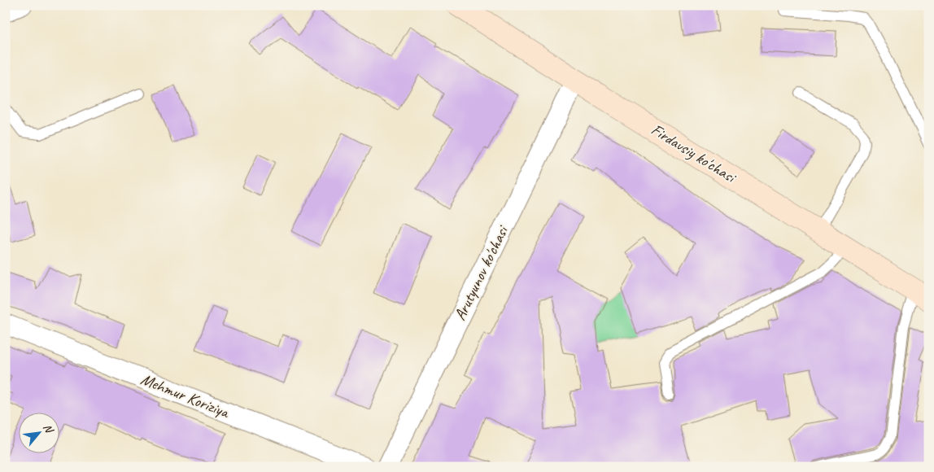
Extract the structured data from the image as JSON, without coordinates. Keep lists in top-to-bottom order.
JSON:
{
  "streets": {
    "main road": ["Firdavsiy ko'chasi"],
    "street": ["Arutyunov ko'chasi", "Mehmur Koriziya"]
  },
  "crossings": [
    ["Firdavsiy ko'chasi", "Arutyunov ko'chasi"]
  ],
  "north": "top right"
}
